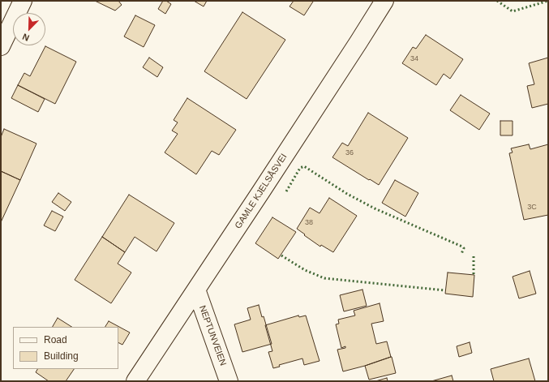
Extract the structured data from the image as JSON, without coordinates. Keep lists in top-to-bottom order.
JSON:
{
  "streets": {
    "street": ["GAMLE KJELSÅSVEI", "NEPTUNVEIEN"]
  },
  "crossings": [
    ["GAMLE KJELSÅSVEI", "NEPTUNVEIEN"]
  ],
  "house_numbers": [
    "34",
    "36",
    "3C",
    "38"
  ],
  "legend": ["Road", "Building"],
  "north": "bottom left"
}
